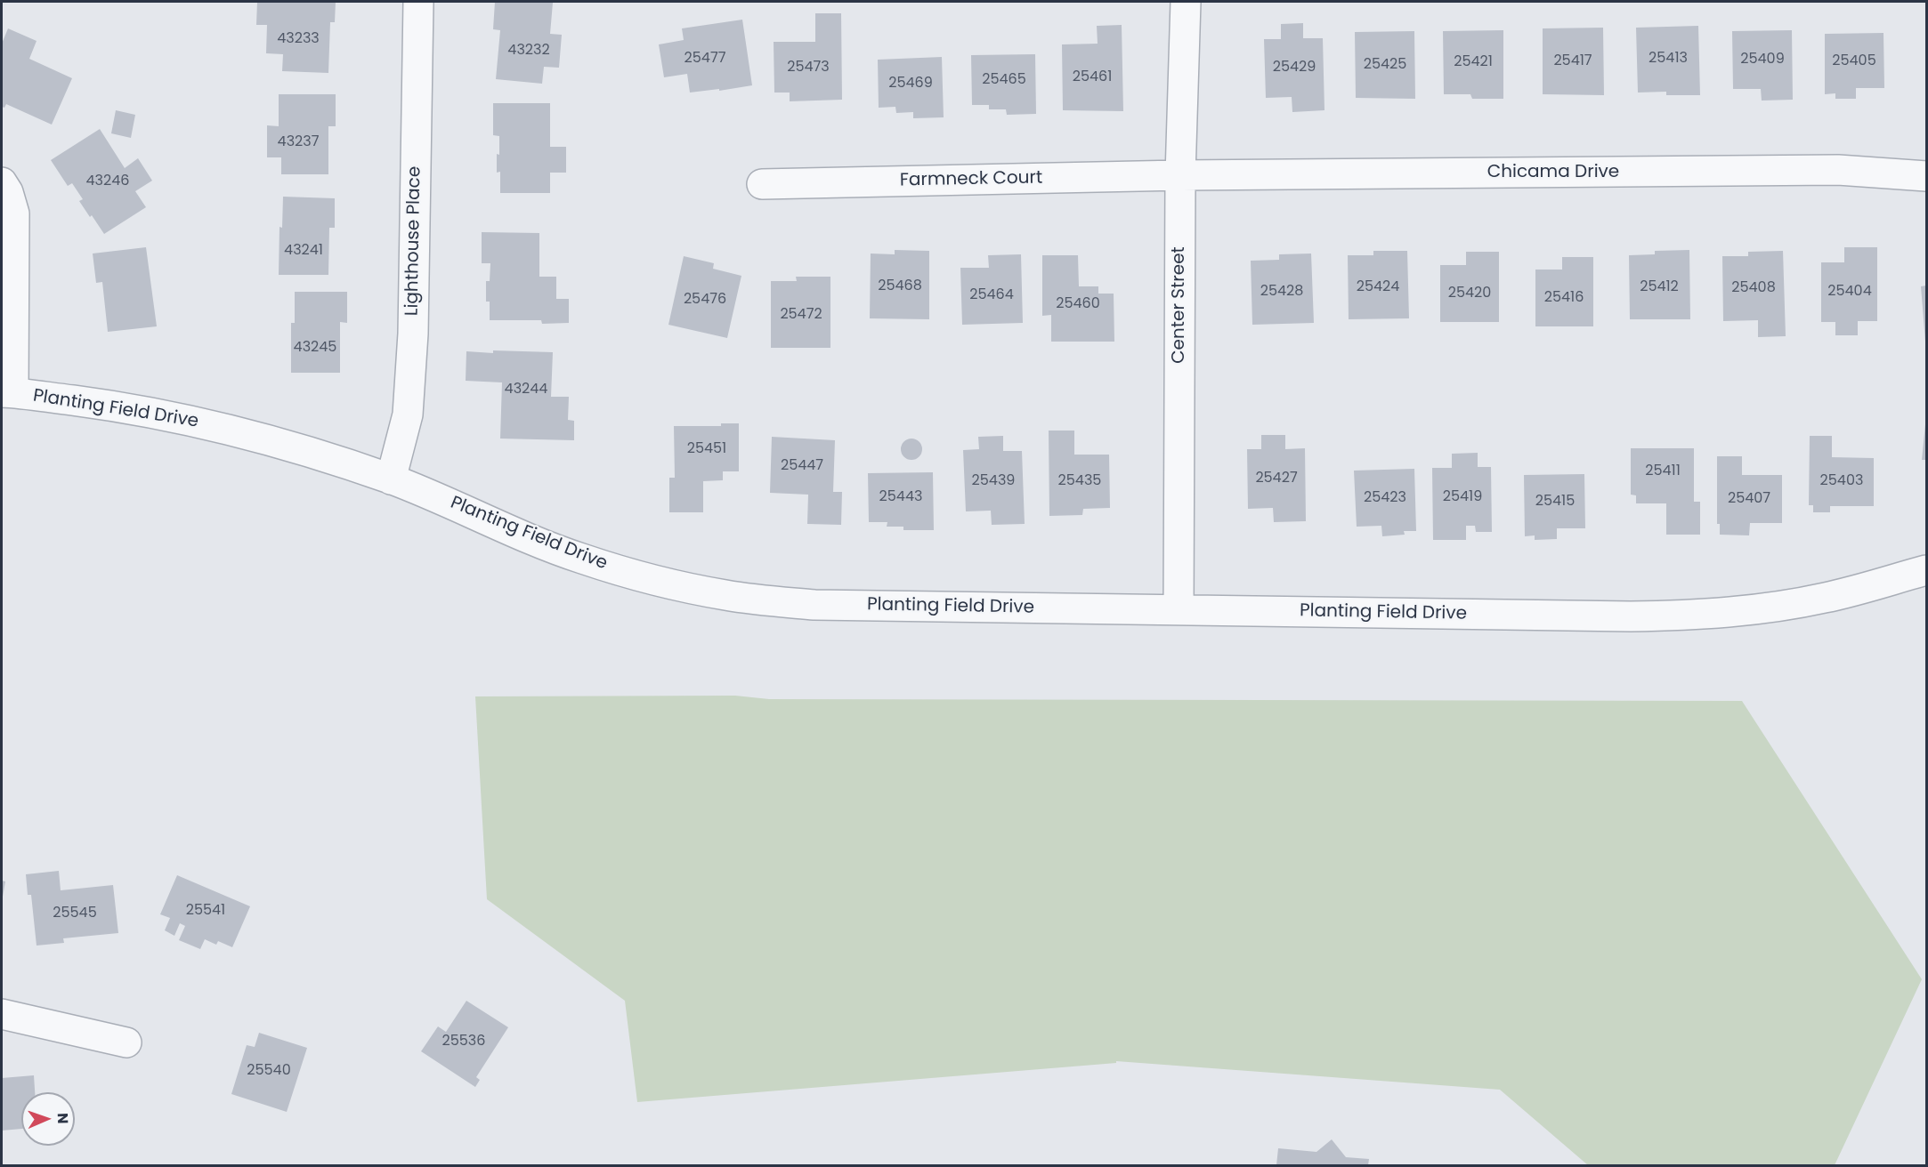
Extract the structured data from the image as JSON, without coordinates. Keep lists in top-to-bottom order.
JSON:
{
  "streets": {
    "street": [
      "Chicama Drive",
      "Farmneck Court",
      "Lighthouse Place",
      "Center Street",
      "Planting Field Drive"
    ]
  },
  "crossings": [
    ["Chicama Drive", "Farmneck Court"],
    ["Chicama Drive", "Center Street"],
    ["Farmneck Court", "Center Street"],
    ["Lighthouse Place", "Planting Field Drive"],
    ["Center Street", "Planting Field Drive"]
  ],
  "house_numbers": [
    "43233",
    "43232",
    "25477",
    "25413",
    "25409",
    "25417",
    "25405",
    "25421",
    "25425",
    "25473",
    "25429",
    "25461",
    "25465",
    "25469",
    "43237",
    "43246",
    "43241",
    "25468",
    "25424",
    "25412",
    "25408",
    "25428",
    "25404",
    "25420",
    "25464",
    "25416",
    "25476",
    "25460",
    "25472",
    "43245",
    "43244",
    "25451",
    "25447",
    "25411",
    "25427",
    "25439",
    "25435",
    "25403",
    "25443",
    "25419",
    "25423",
    "25407",
    "25415",
    "25541",
    "25545",
    "25536",
    "25540"
  ],
  "north": "right"
}
